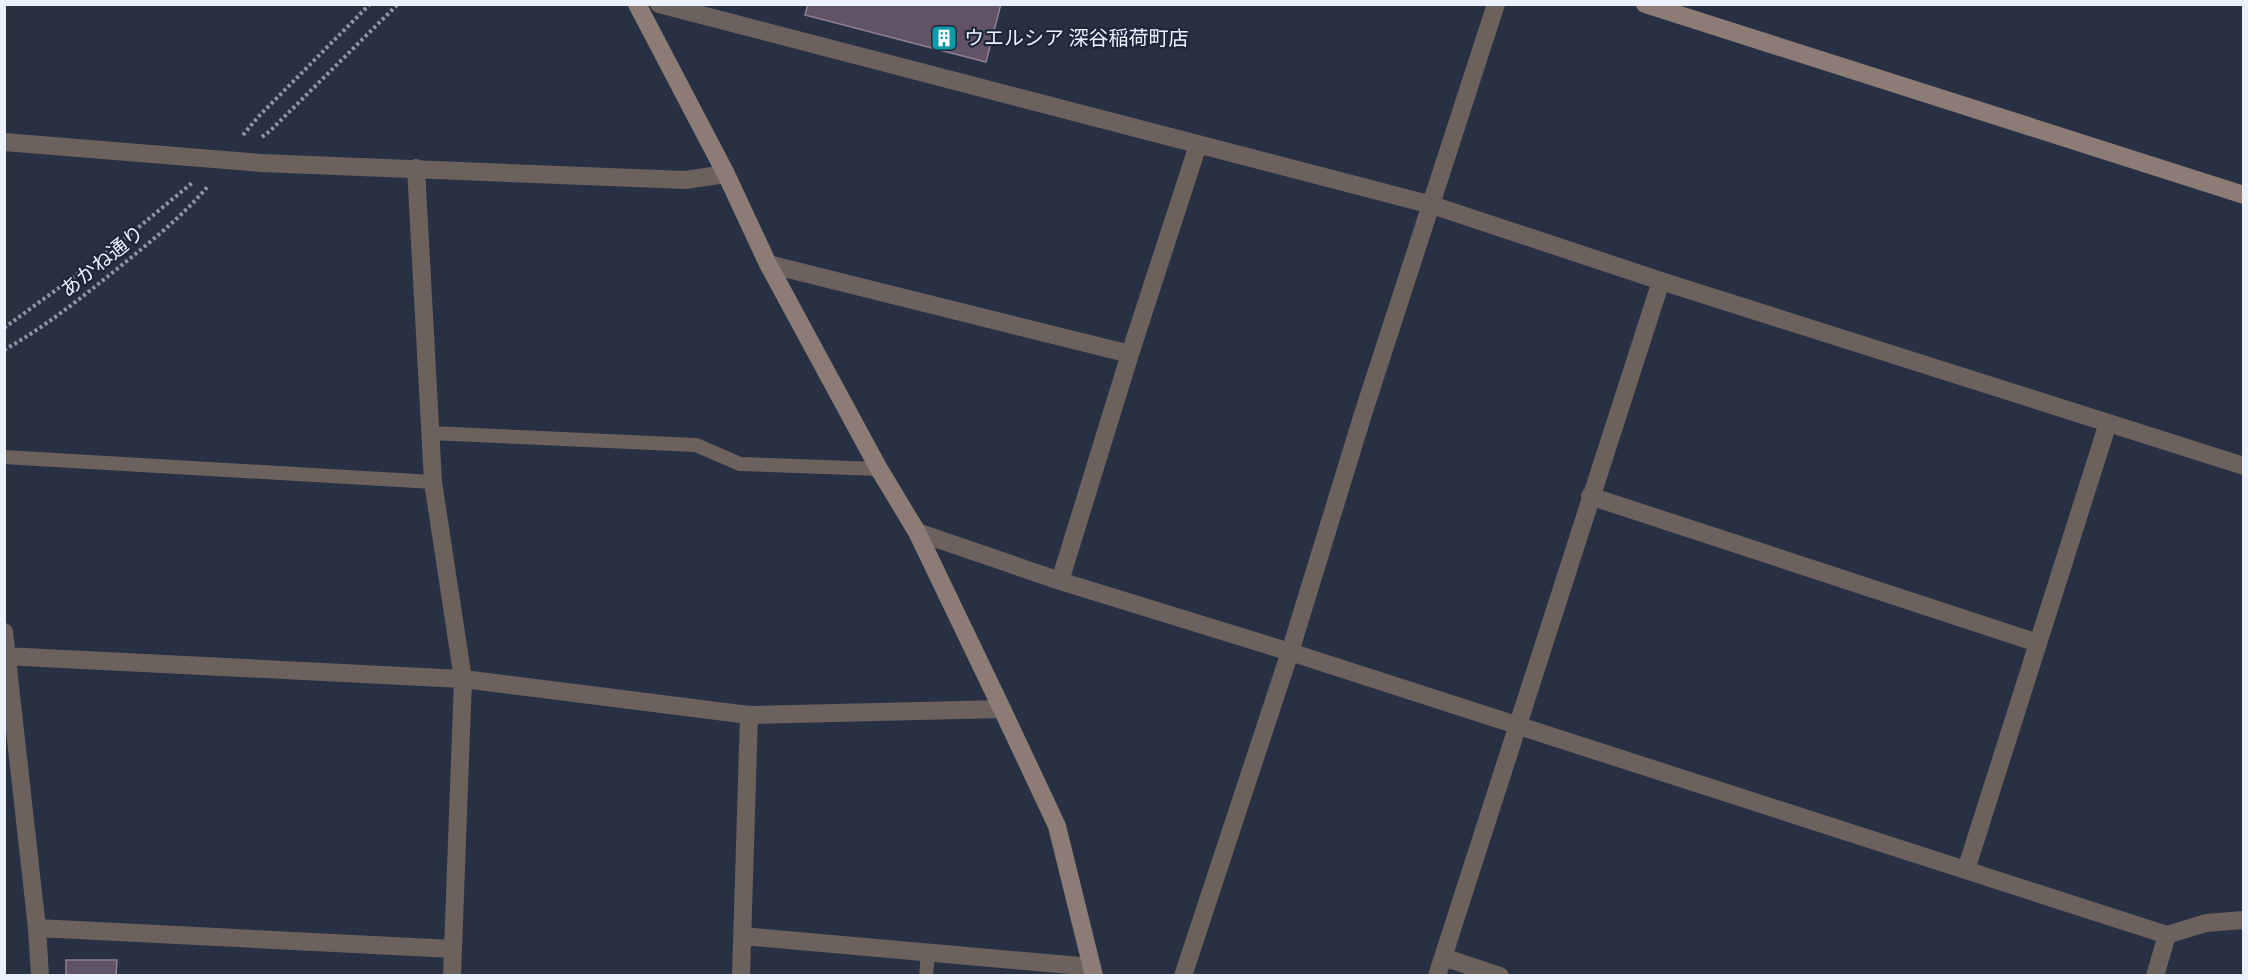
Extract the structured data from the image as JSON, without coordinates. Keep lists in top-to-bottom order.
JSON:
{
  "streets": {
    "path": ["あかね通り"]
  },
  "places": {
    "building": ["ウエルシア 深谷稲荷町店"]
  }
}
